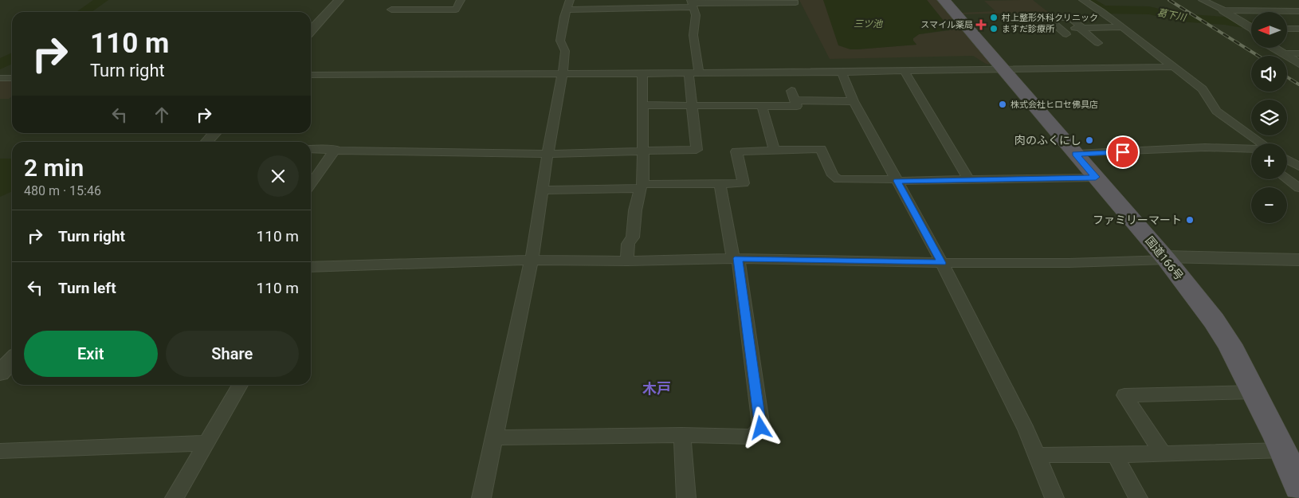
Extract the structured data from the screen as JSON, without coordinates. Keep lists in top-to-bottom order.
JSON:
{
  "streets": {
    "highway": ["国道166号"]
  },
  "districts": ["木戸"],
  "water": ["葛下川", "三ツ池"],
  "places": {
    "other": [
      "村上整形外科クリニック",
      "ますだ診療所",
      "株式会社ヒロセ佛具店",
      "肉のふくにし",
      "ファミリーマート"
    ],
    "health": ["スマイル薬局"]
  },
  "north": "left",
  "page": {
    "map_buttons": ["+", "−"],
    "turn": ["110 m", "Turn right"],
    "heading": ["2 min", "480 m · 15:46"],
    "list": [
      {
        "name": "Turn right",
        "value": "110 m"
      },
      {
        "name": "Turn left",
        "value": "110 m"
      }
    ],
    "buttons": ["Exit", "Share"]
  }
}
